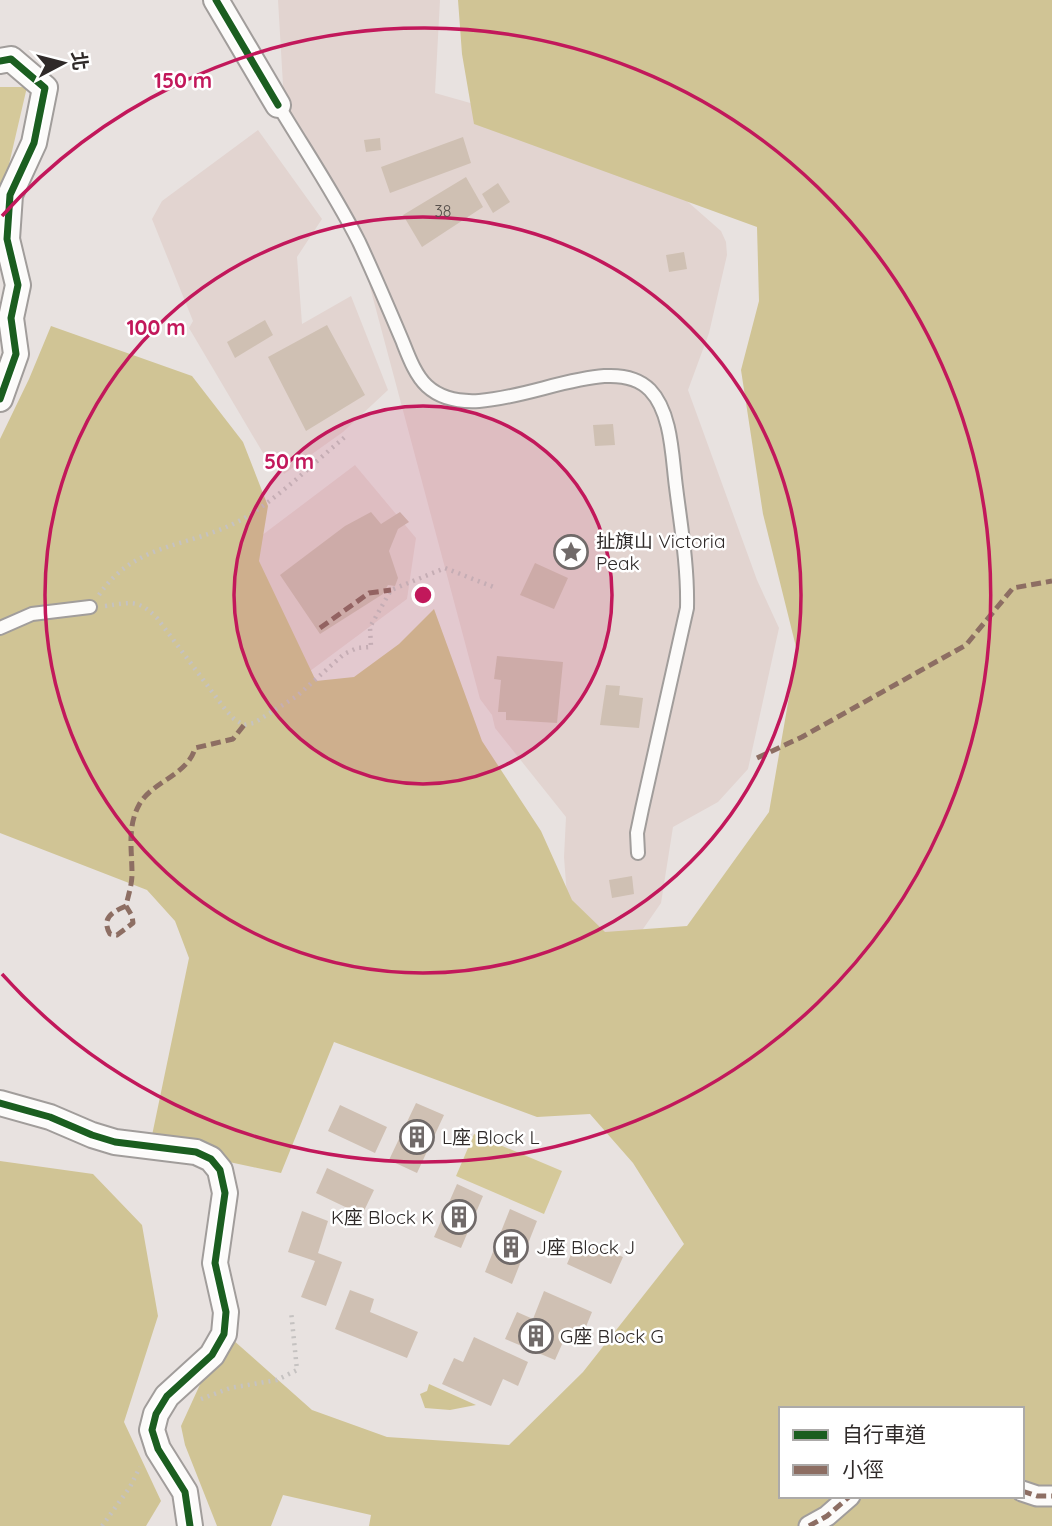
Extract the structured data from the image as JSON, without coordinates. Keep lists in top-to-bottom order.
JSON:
{
  "places": {
    "place": ["扯旗山 Victoria Peak"],
    "building": [
      "L座 Block L",
      "K座 Block K",
      "J座 Block J",
      "G座 Block G"
    ]
  },
  "house_numbers": ["38"],
  "legend": ["自行車道", "小徑"],
  "north": "right",
  "rings": ["150 m", "100 m", "50 m"]
}
